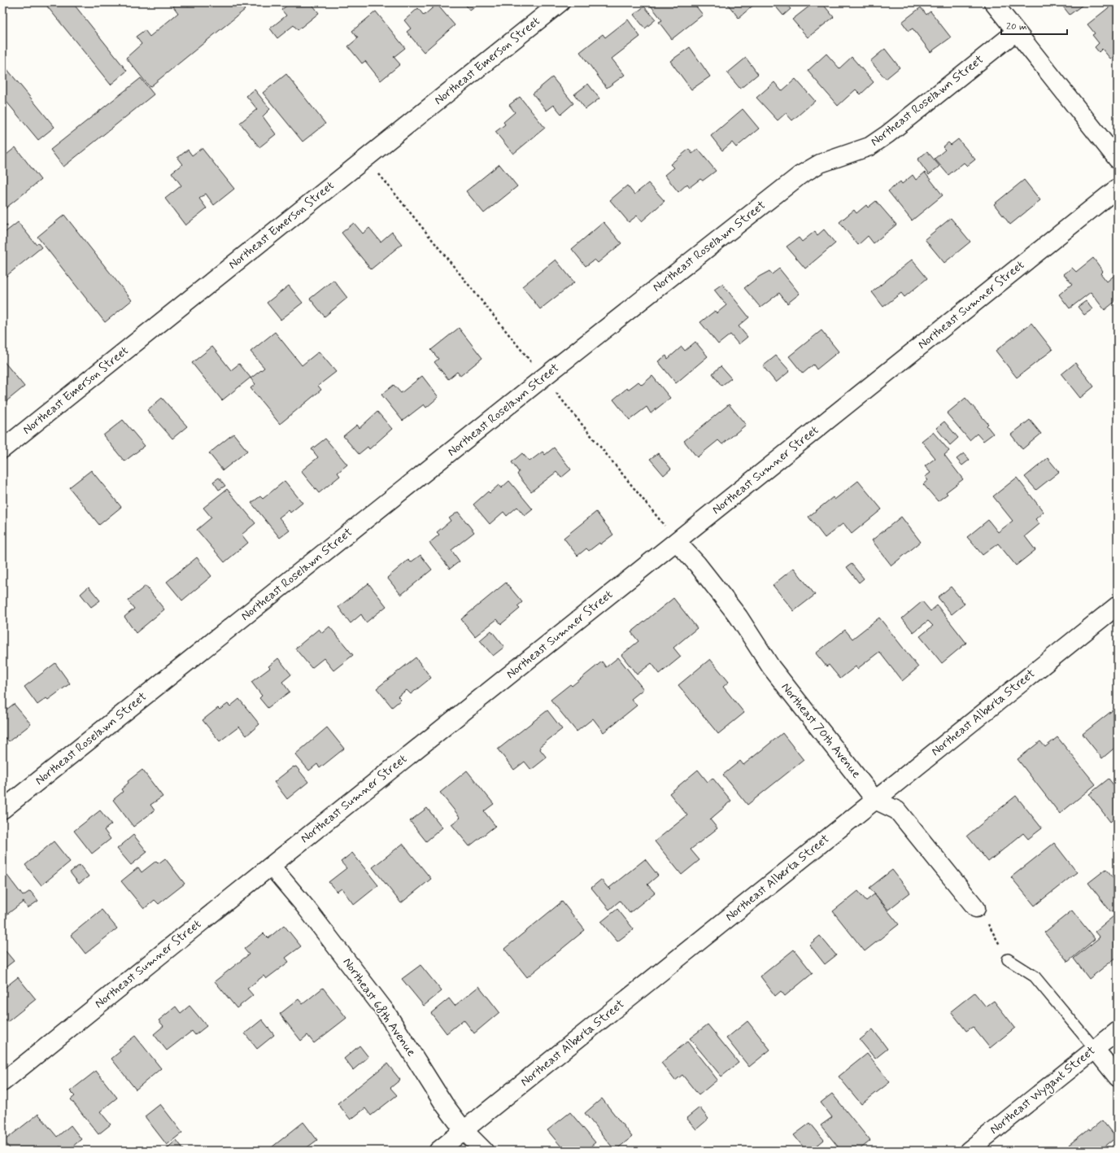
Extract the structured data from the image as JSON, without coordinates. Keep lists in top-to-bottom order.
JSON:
{
  "streets": {
    "street": [
      "Northeast Emerson Street",
      "Northeast Roselawn Street",
      "Northeast Sumner Street",
      "Northeast Alberta Street",
      "Northeast 70th Avenue",
      "Northeast 68th Avenue",
      "Northeast Wygant Street"
    ]
  },
  "crossings": [
    ["Northeast Sumner Street", "Northeast 70th Avenue"],
    ["Northeast Sumner Street", "Northeast 68th Avenue"],
    ["Northeast Alberta Street", "Northeast 70th Avenue"],
    ["Northeast Alberta Street", "Northeast 68th Avenue"]
  ],
  "scale_bar": "20 m"
}
